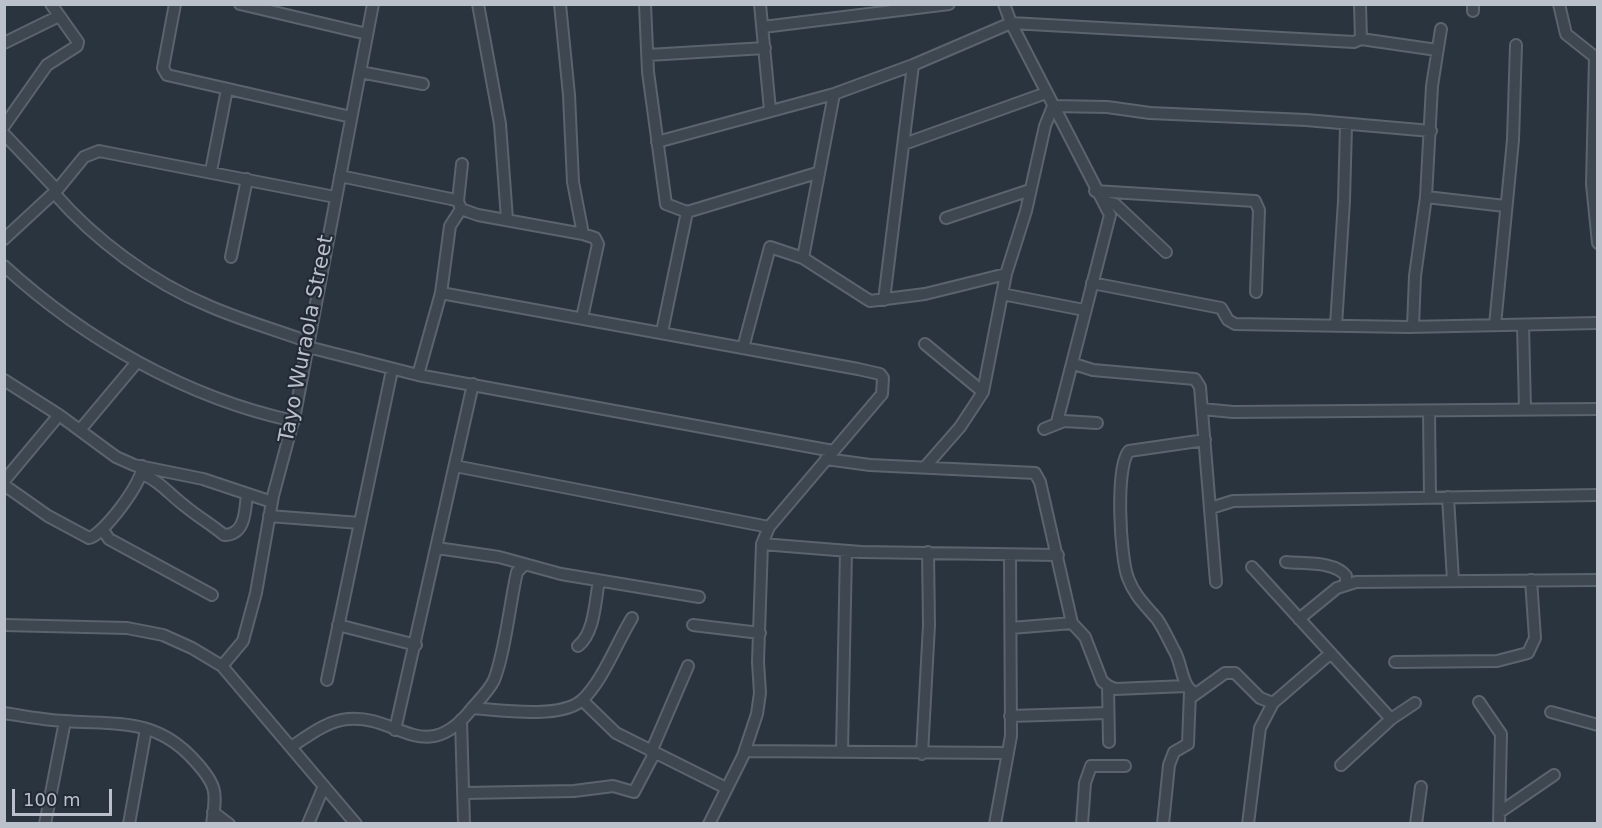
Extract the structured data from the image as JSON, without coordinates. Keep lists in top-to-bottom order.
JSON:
{
  "streets": {
    "street": ["Tayo Wuraola Street"]
  },
  "scale_bar": "100 m"
}
